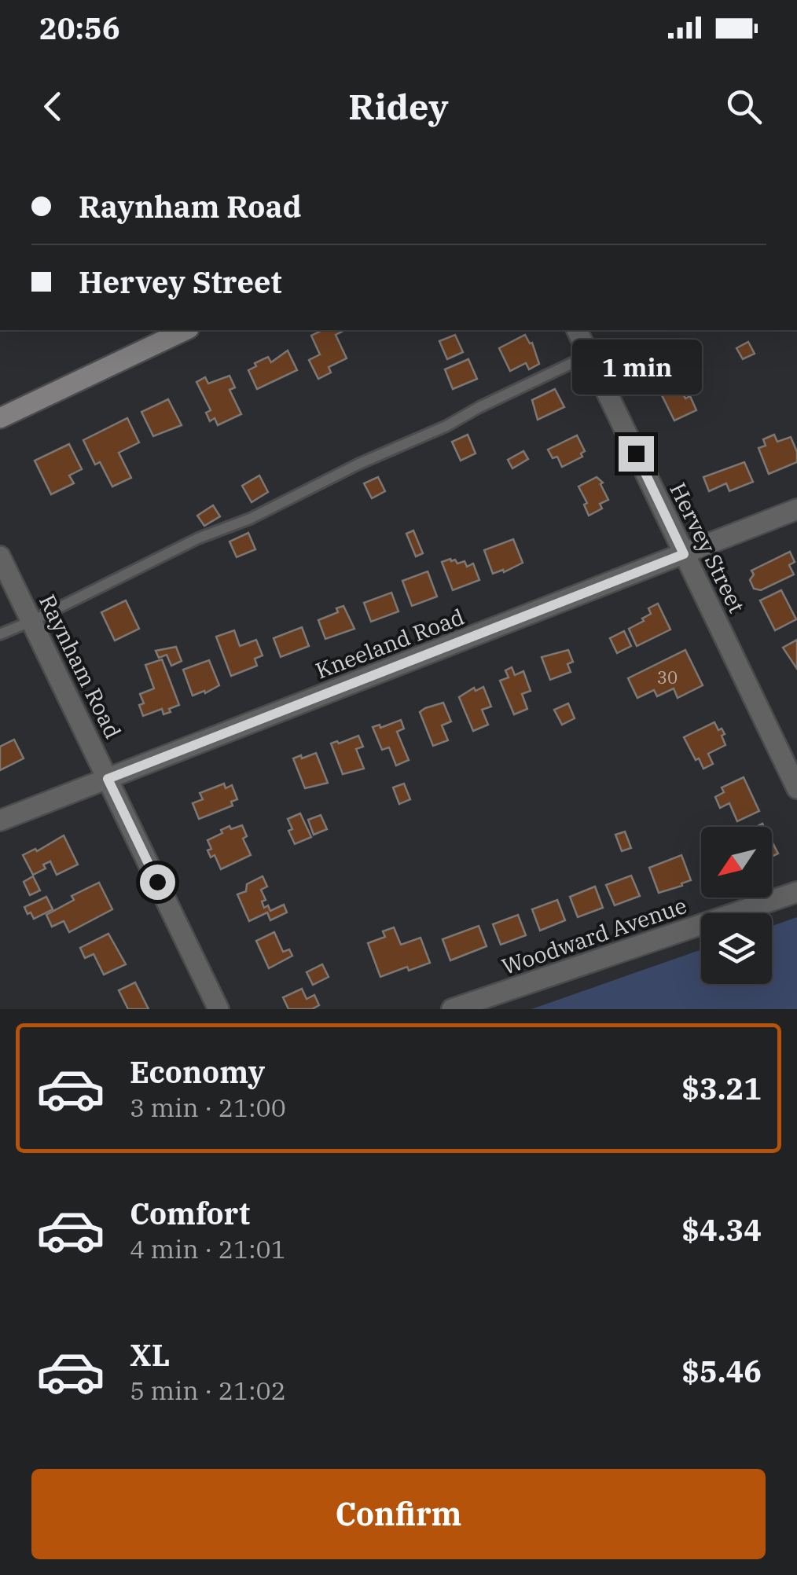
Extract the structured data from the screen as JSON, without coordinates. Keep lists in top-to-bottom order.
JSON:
{
  "streets": {
    "street": [
      "Hervey Street",
      "Kneeland Road",
      "Raynham Road",
      "Woodward Avenue"
    ]
  },
  "crossings": [
    ["Hervey Street", "Kneeland Road"],
    ["Kneeland Road", "Raynham Road"]
  ],
  "house_numbers": ["30"],
  "north": "bottom left",
  "page": {
    "status": "20:56",
    "header": "Ridey",
    "banner": ["Raynham Road", "Hervey Street"],
    "bubble": "1 min",
    "list": [
      {
        "name": "Economy",
        "note": "3 min · 21:00",
        "value": "$3.21"
      },
      {
        "name": "Comfort",
        "note": "4 min · 21:01",
        "value": "$4.34"
      },
      {
        "name": "XL",
        "note": "5 min · 21:02",
        "value": "$5.46"
      }
    ],
    "buttons": "Confirm"
  }
}
